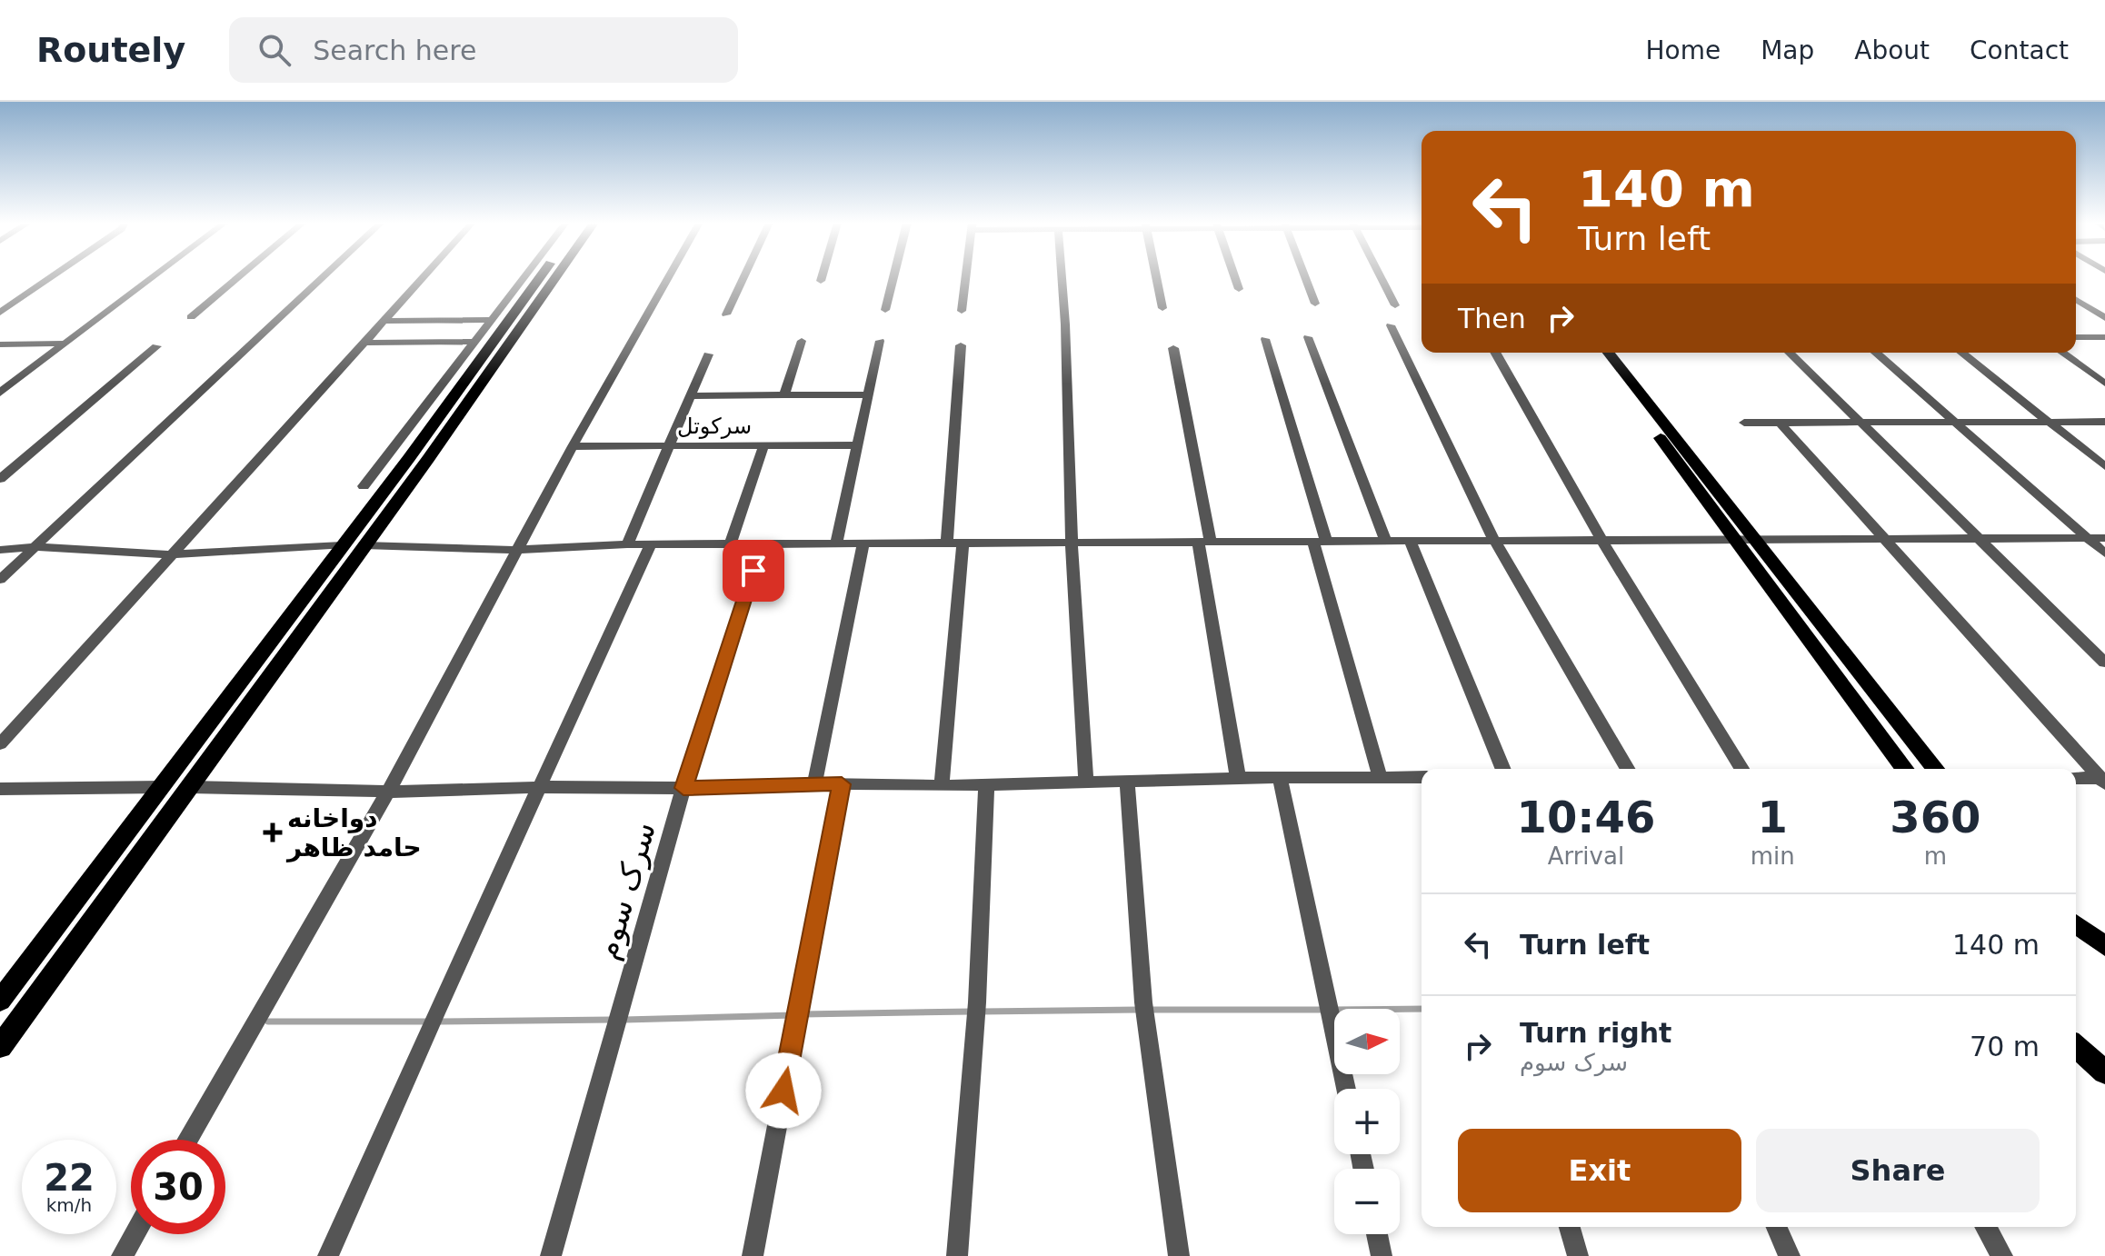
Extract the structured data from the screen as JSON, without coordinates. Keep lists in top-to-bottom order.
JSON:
{
  "streets": {
    "street": ["سرکوتل", "سرک سوم"]
  },
  "places": {
    "health": ["دواخانه حامد ظاهر"]
  },
  "north": "right",
  "page": {
    "header": "Routely",
    "search": "Search here",
    "nav": [
      "Home",
      "Map",
      "About",
      "Contact"
    ],
    "turn": ["140 m", "Turn left"],
    "then": "Then",
    "eta": [
      "10:46",
      "Arrival",
      "1",
      "min",
      "360",
      "m"
    ],
    "list": [
      {
        "name": "Turn left",
        "value": "140 m"
      },
      {
        "name": "Turn right",
        "note": "سرک سوم",
        "value": "70 m"
      }
    ],
    "map_buttons": ["+", "−"],
    "buttons": ["Exit", "Share"],
    "speed": "22 km/h",
    "limit": "30"
  }
}
